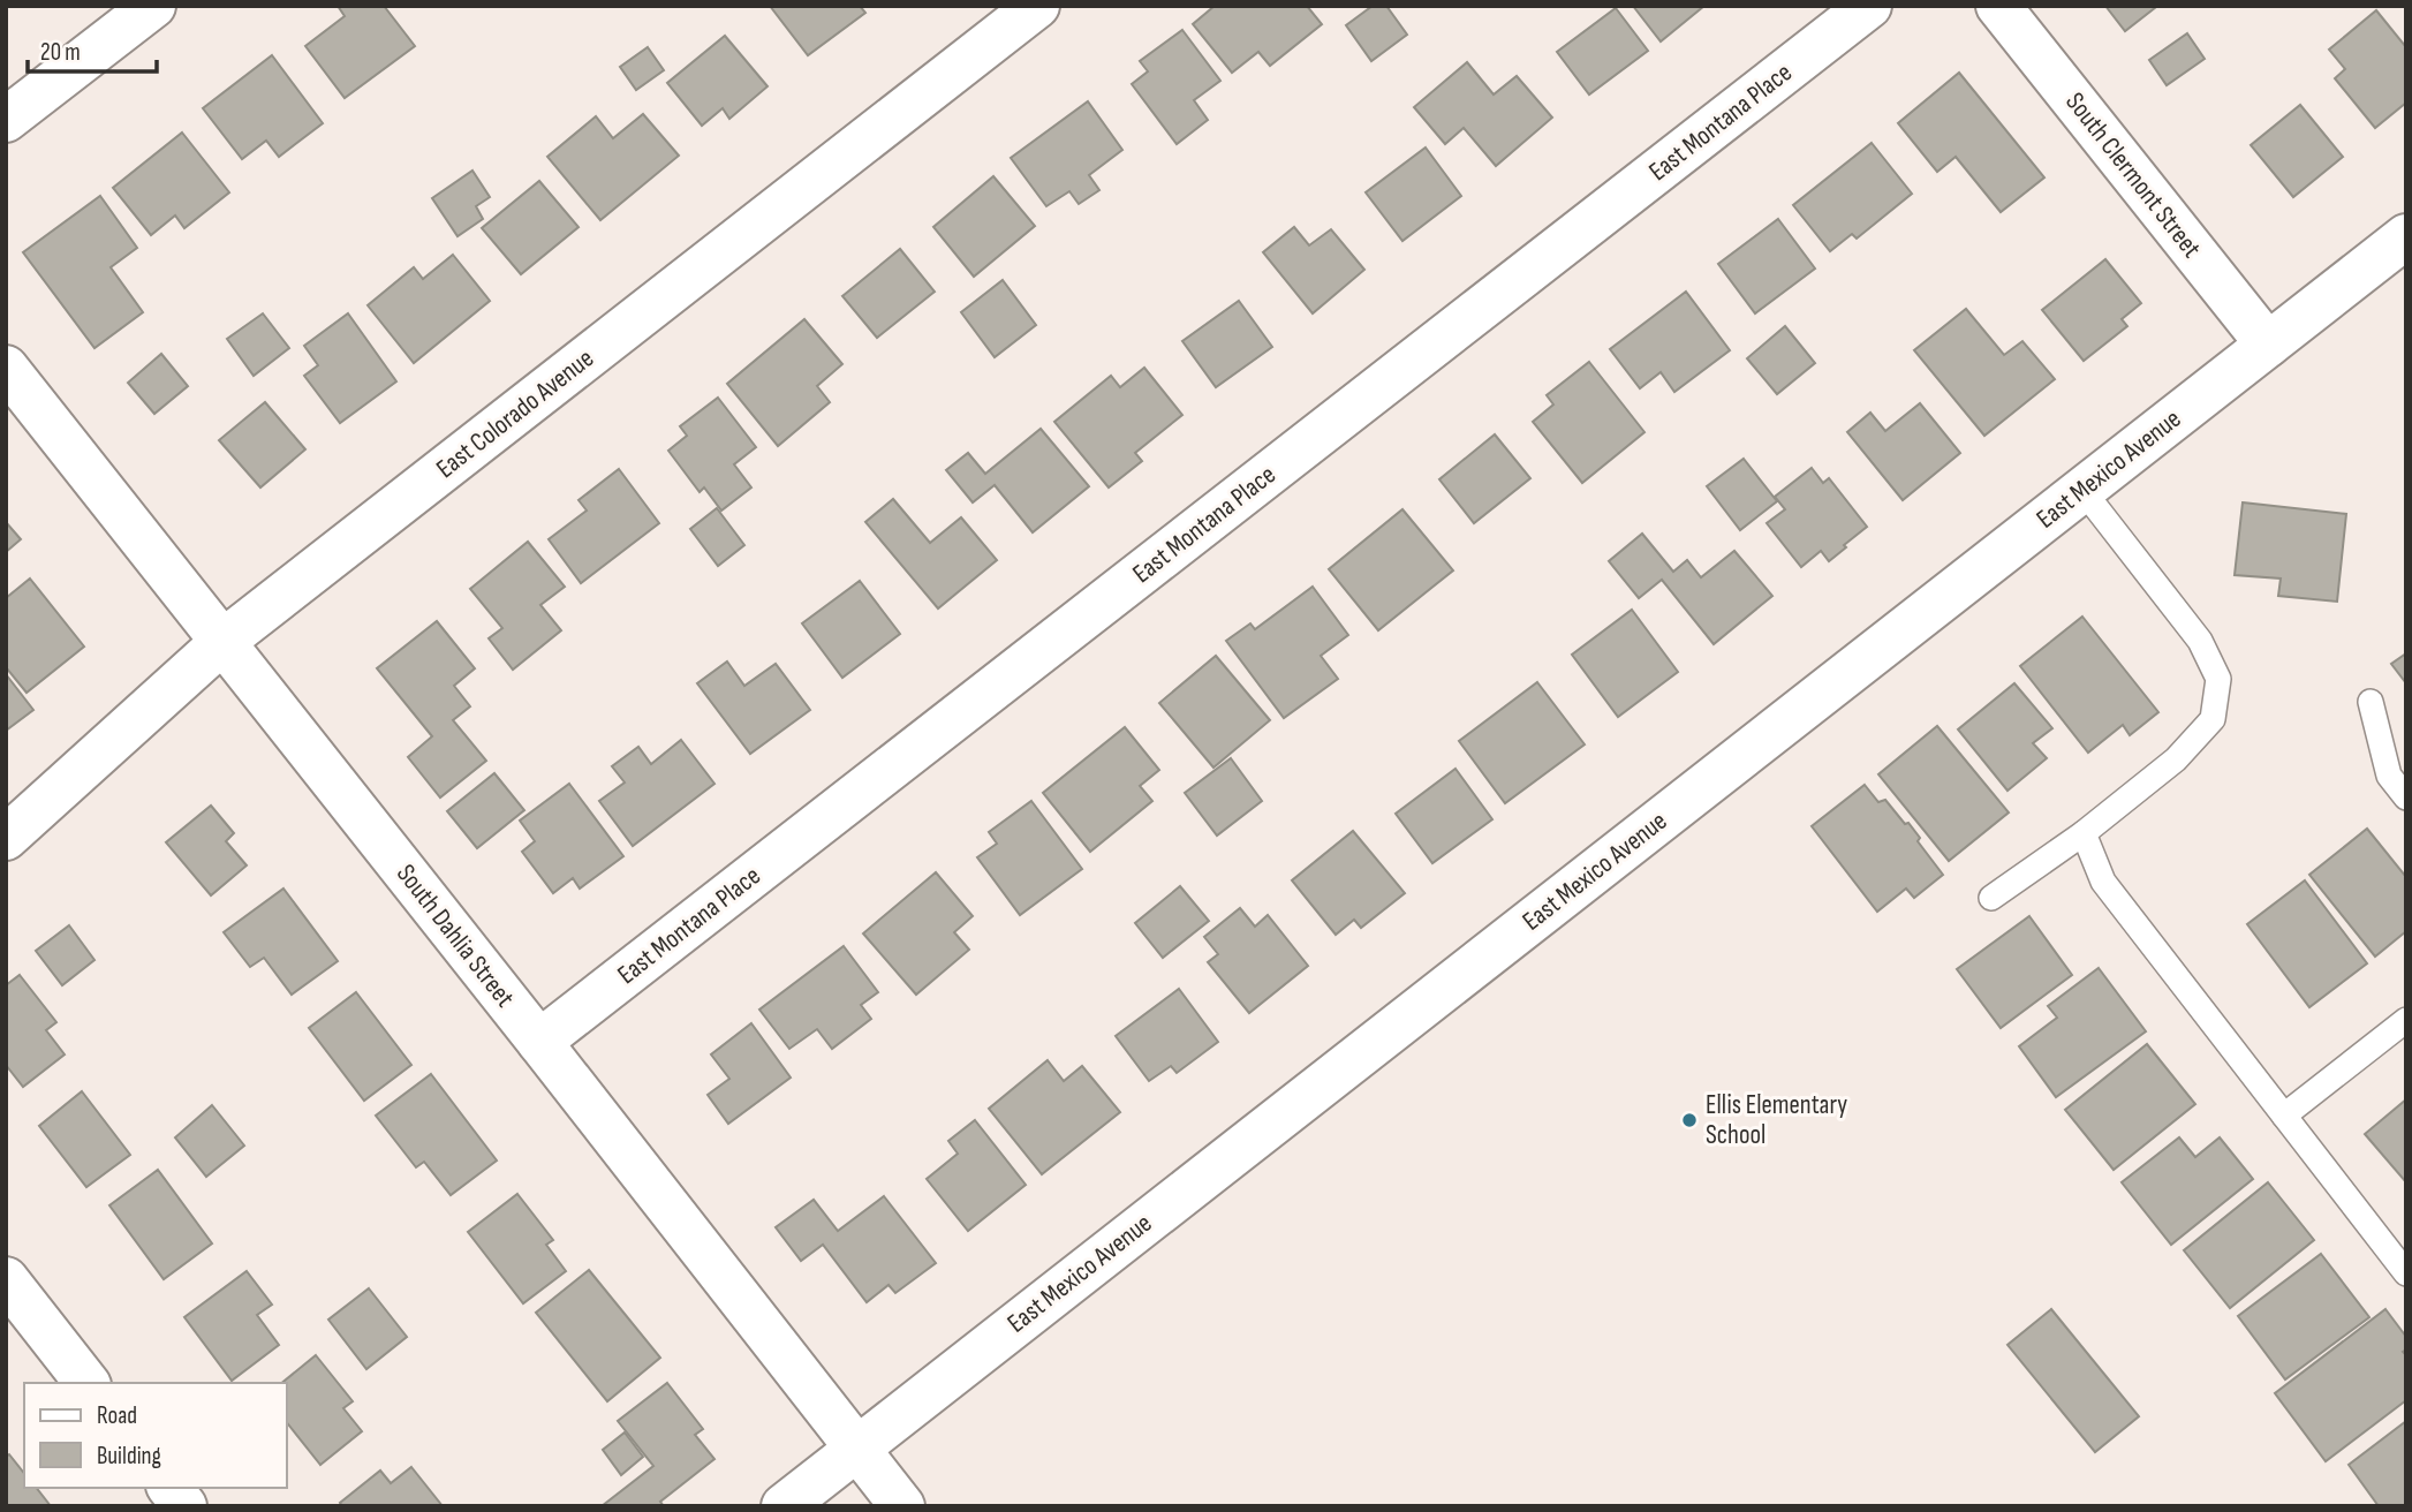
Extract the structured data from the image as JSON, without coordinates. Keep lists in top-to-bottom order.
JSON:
{
  "streets": {
    "street": [
      "East Montana Place",
      "South Clermont Street",
      "East Colorado Avenue",
      "East Mexico Avenue",
      "South Dahlia Street"
    ]
  },
  "crossings": [
    ["East Montana Place", "South Dahlia Street"],
    ["South Clermont Street", "East Mexico Avenue"],
    ["East Colorado Avenue", "South Dahlia Street"],
    ["East Mexico Avenue", "South Dahlia Street"]
  ],
  "places": ["Ellis Elementary School"],
  "legend": ["Road", "Building"],
  "scale_bar": "20 m"
}
